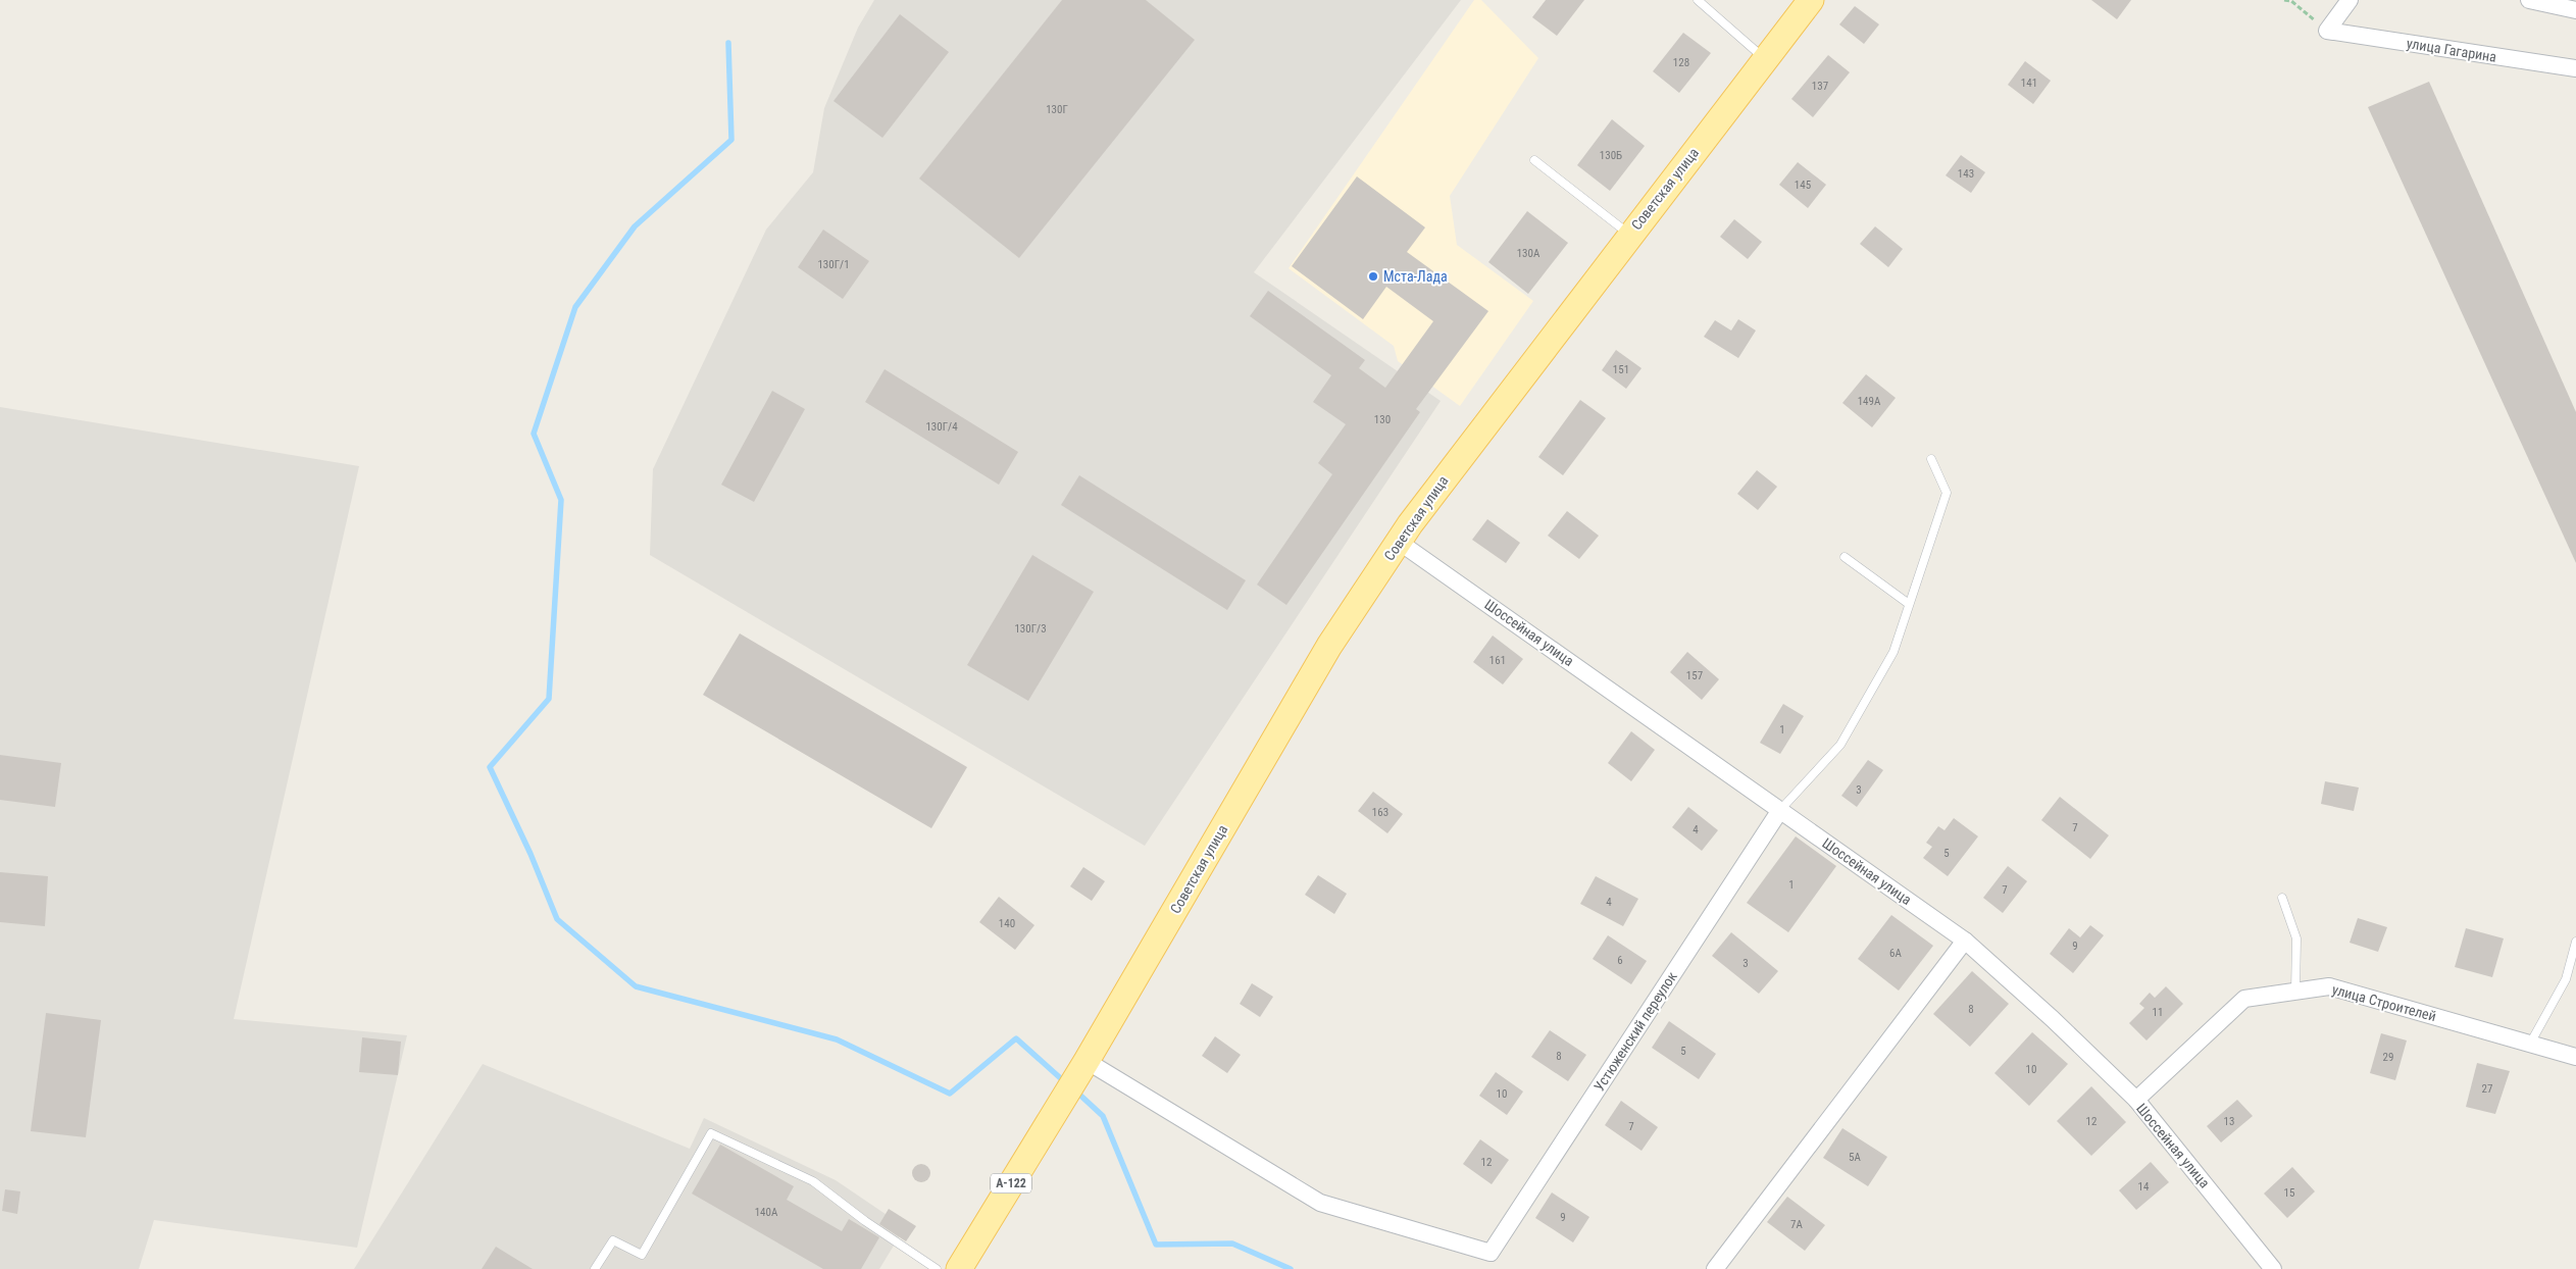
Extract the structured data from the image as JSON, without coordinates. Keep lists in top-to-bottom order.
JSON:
{
  "streets": {
    "main road": ["Советская улица", "А-122"],
    "street": [
      "улица Гагарина",
      "Шоссейная улица",
      "улица Строителей",
      "Устюженский переулок"
    ]
  },
  "crossings": [
    ["Советская улица", "Шоссейная улица"],
    ["Советская улица", "Устюженский переулок"],
    ["Шоссейная улица", "улица Строителей"],
    ["Шоссейная улица", "Устюженский переулок"]
  ],
  "places": ["Мста-Лада"],
  "house_numbers": [
    "128",
    "141",
    "137",
    "130Г",
    "130Б",
    "143",
    "145",
    "130А",
    "130Г/1",
    "151",
    "149А",
    "130",
    "130Г/4",
    "130Г/3",
    "161",
    "157",
    "1",
    "3",
    "163",
    "7",
    "4",
    "5",
    "1",
    "7",
    "4",
    "140",
    "9",
    "6А",
    "6",
    "3",
    "8",
    "11",
    "5",
    "8",
    "29",
    "10",
    "27",
    "10",
    "12",
    "13",
    "7",
    "5А",
    "12",
    "14",
    "15",
    "140А",
    "9",
    "7А"
  ]
}
